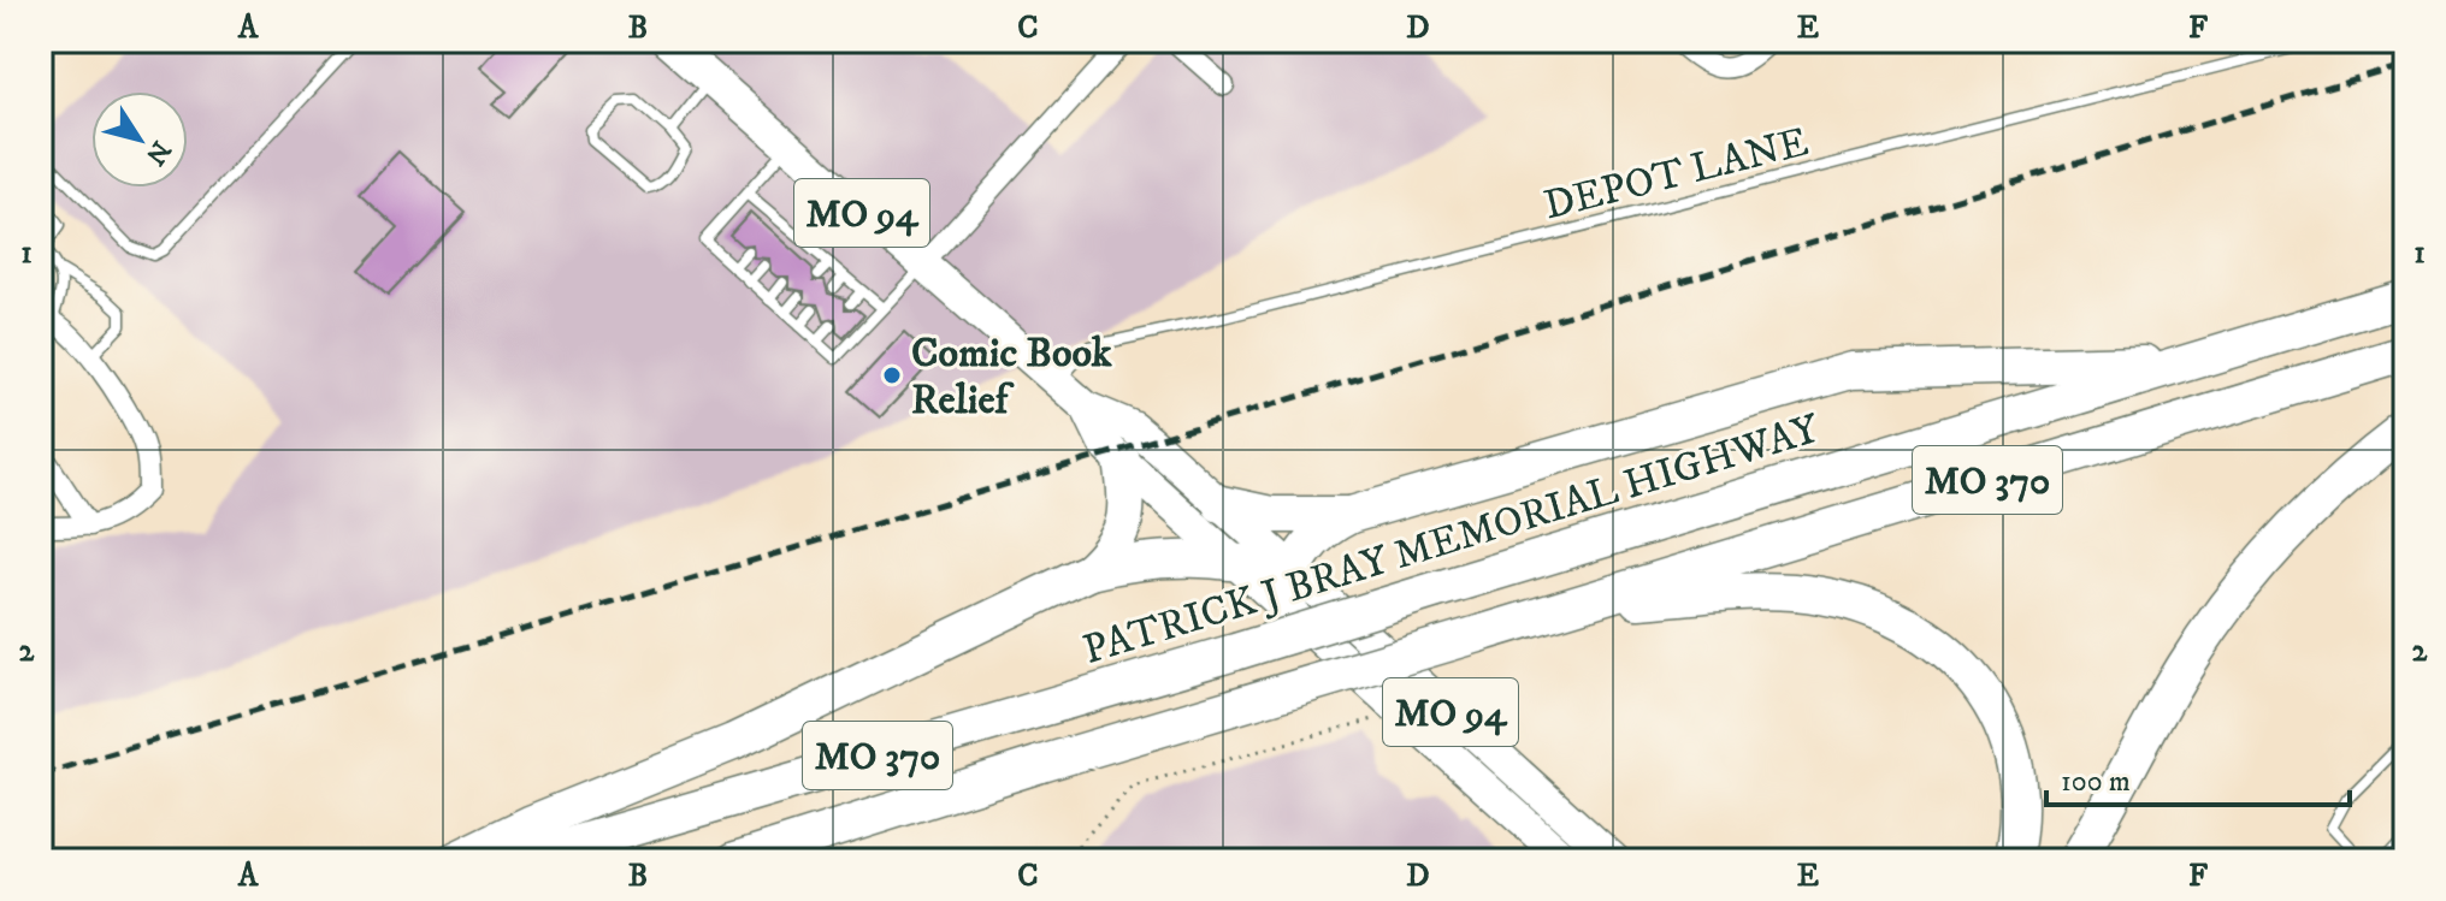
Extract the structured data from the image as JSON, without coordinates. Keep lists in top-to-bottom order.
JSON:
{
  "streets": {
    "highway": ["MO 370", "PATRICK J BRAY MEMORIAL HIGHWAY"],
    "main road": ["MO 94"],
    "lane": ["DEPOT LANE"]
  },
  "crossings": [
    ["DEPOT LANE", "MO 94"]
  ],
  "places": ["Comic Book Relief"],
  "scale_bar": "100 m",
  "north": "bottom right",
  "grid": {
    "columns": [
      "A",
      "B",
      "C",
      "D",
      "E",
      "F"
    ],
    "rows": ["1", "2"]
  }
}
